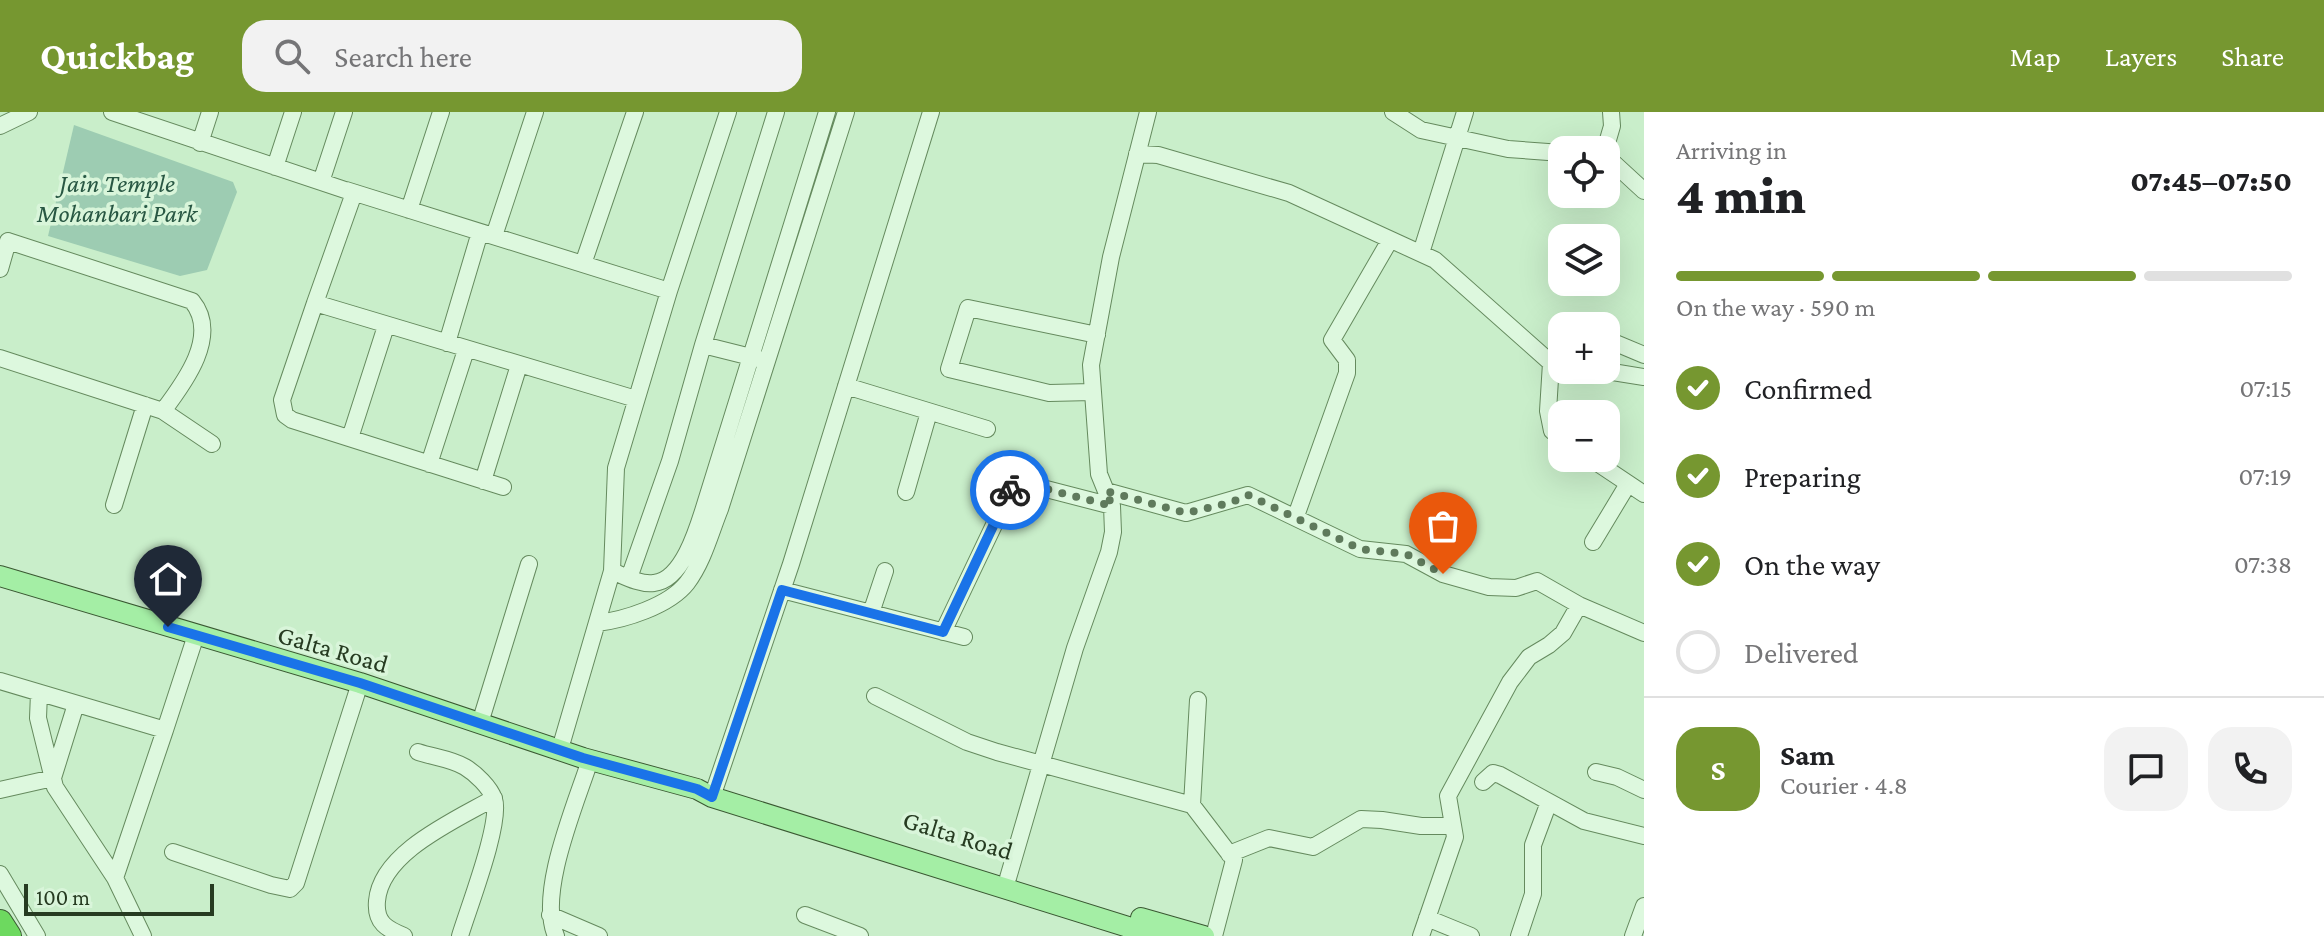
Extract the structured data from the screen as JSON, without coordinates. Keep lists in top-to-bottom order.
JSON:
{
  "streets": {
    "main road": ["Galta Road"]
  },
  "parks": ["Jain Temple Mohanbari Park"],
  "scale_bar": "100 m",
  "page": {
    "header": "Quickbag",
    "search": "Search here",
    "nav": ["Map", "Layers", "Share"],
    "heading": ["4 min", "Arriving in", "07:45–07:50"],
    "panel": ["Sam", "Courier · 4.8"],
    "map_buttons": ["+", "−"],
    "bar": "On the way · 590 m",
    "list": [
      ["Confirmed", "07:15"],
      ["Preparing", "07:19"],
      ["On the way", "07:38"],
      "Delivered"
    ],
    "round": "S",
    "scale": "100 m"
  }
}
